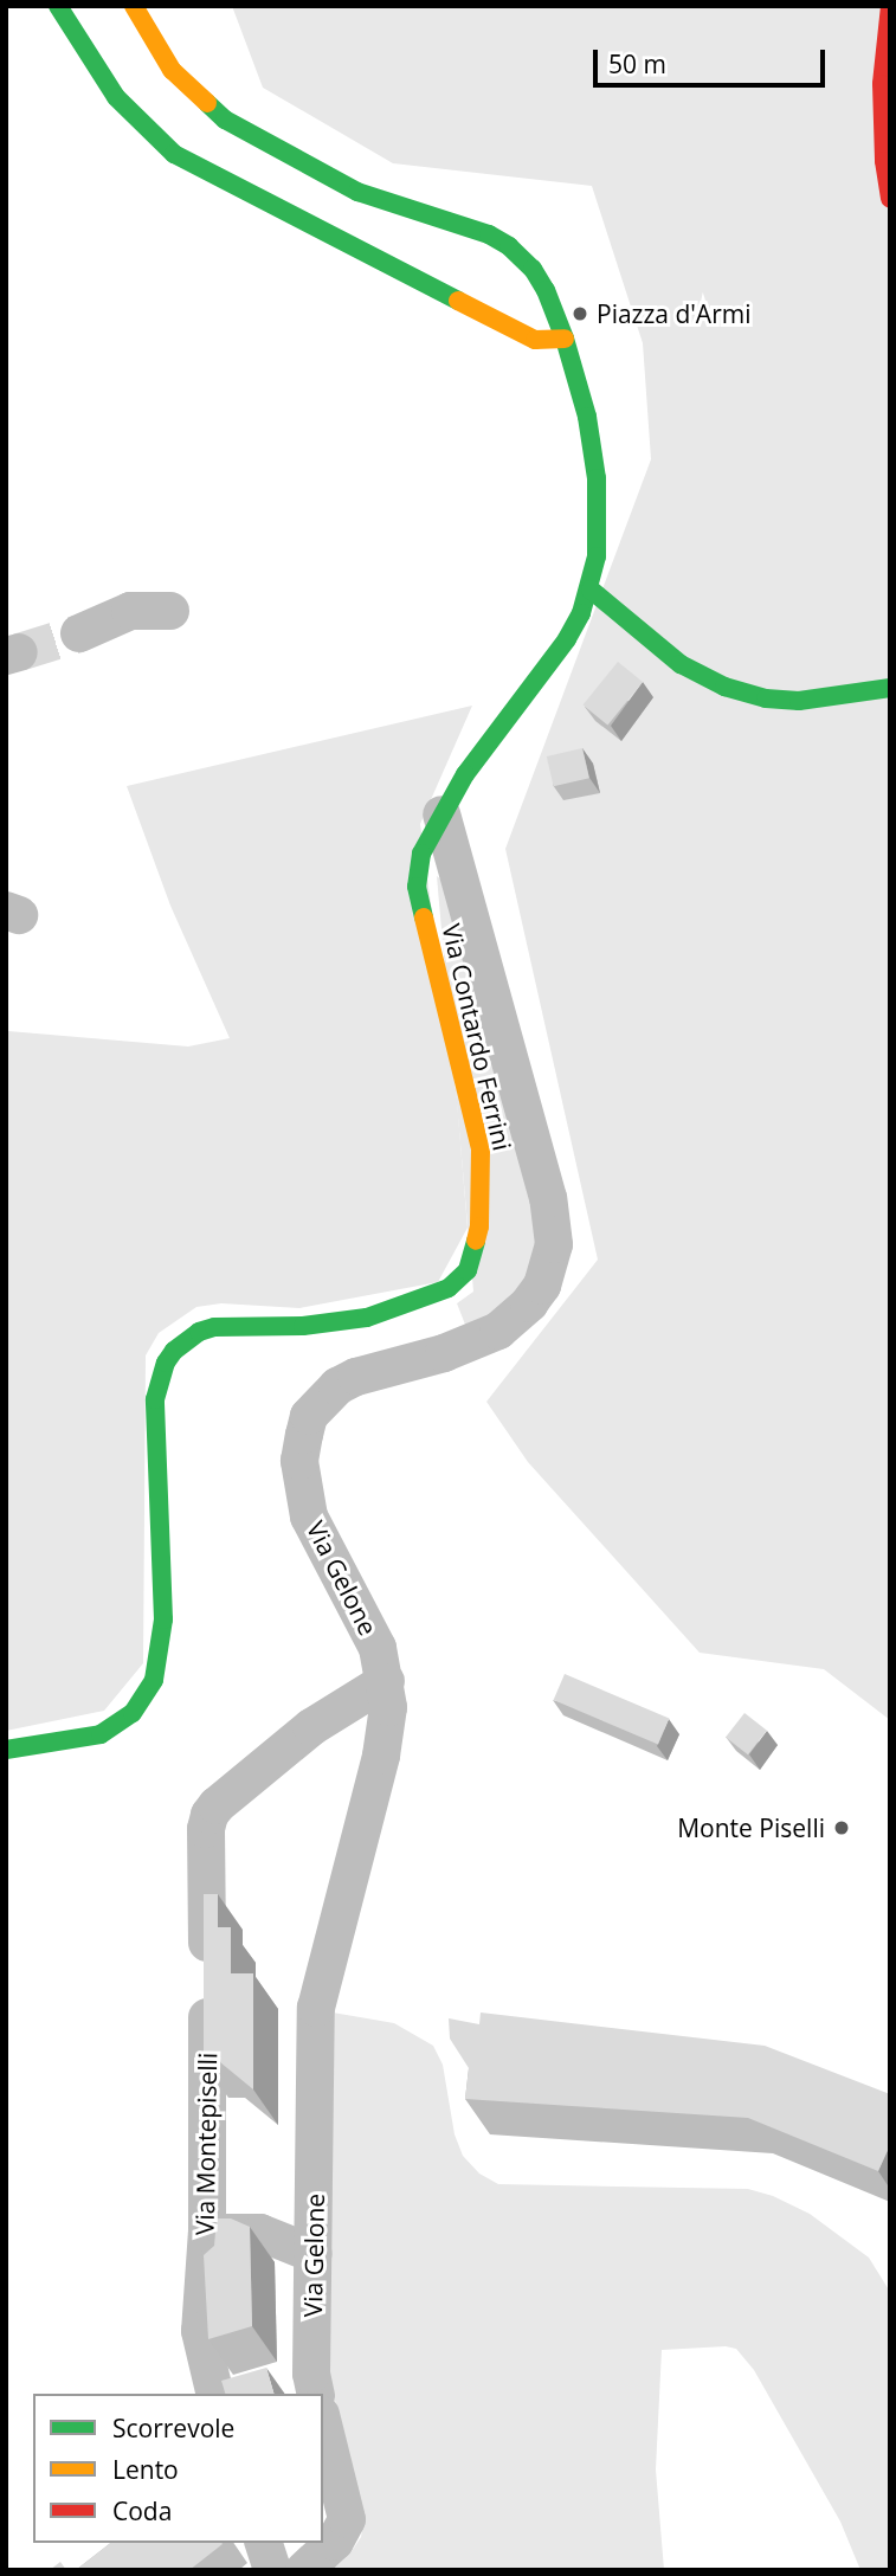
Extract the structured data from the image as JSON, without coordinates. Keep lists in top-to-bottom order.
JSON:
{
  "streets": {
    "main road": ["Via Contardo Ferrini"],
    "street": ["Via Gelone", "Via Montepiselli"]
  },
  "crossings": [
    ["Via Contardo Ferrini", "Via Gelone"],
    ["Via Gelone", "Via Montepiselli"]
  ],
  "places": ["Piazza d'Armi", "Monte Piselli"],
  "legend": ["Scorrevole", "Lento", "Coda"],
  "scale_bar": "50 m"
}
